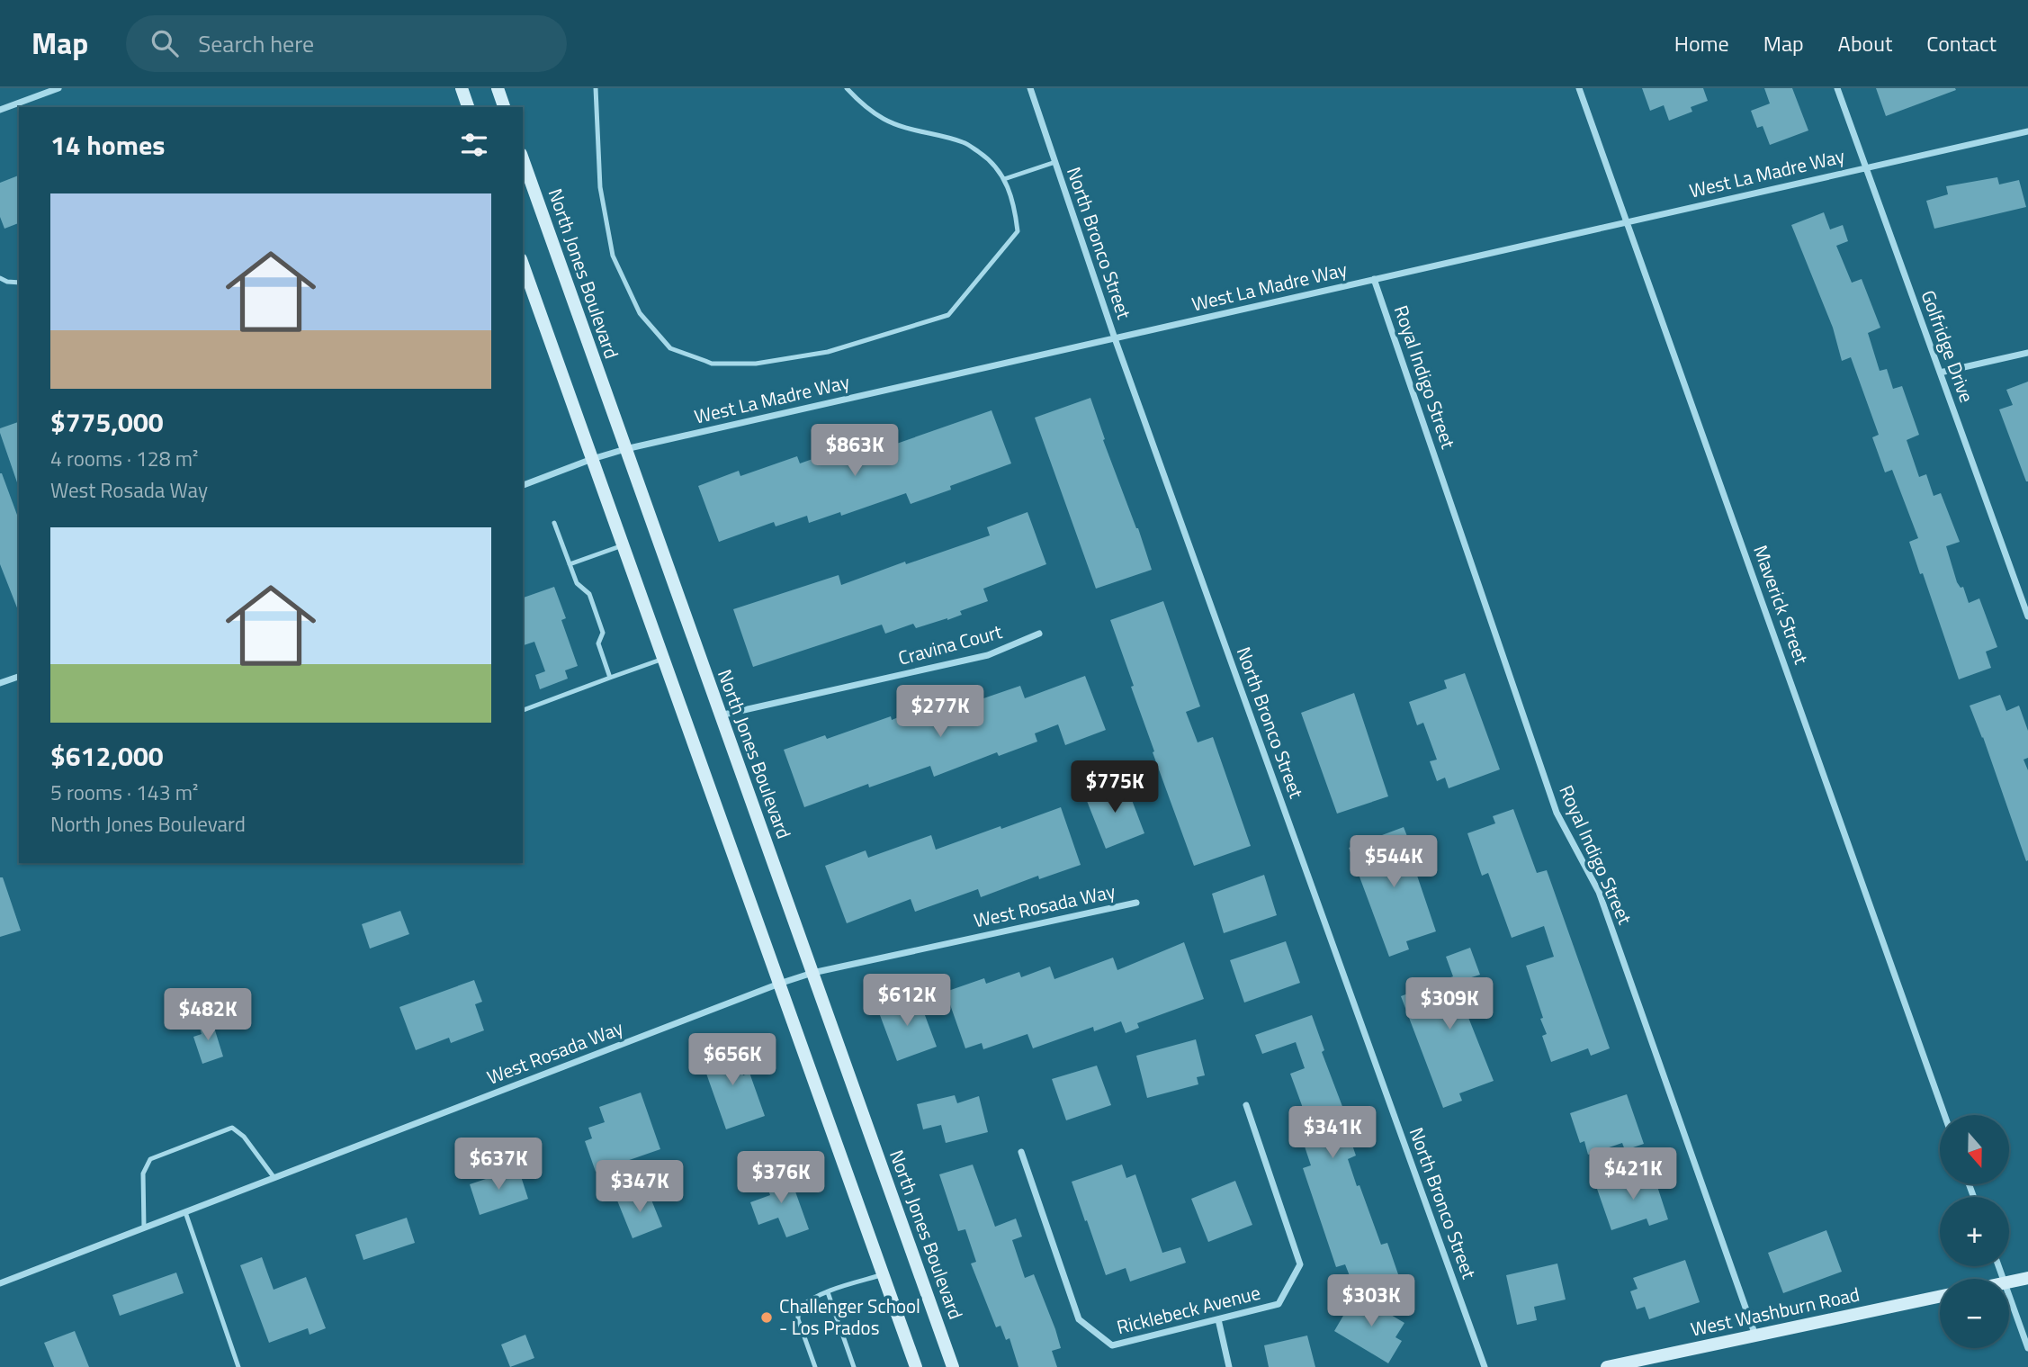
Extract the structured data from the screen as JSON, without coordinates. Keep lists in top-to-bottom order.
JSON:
{
  "streets": {
    "main road": ["North Jones Boulevard", "West Washburn Road"],
    "street": [
      "West La Madre Way",
      "North Bronco Street",
      "Golfridge Drive",
      "Royal Indigo Street",
      "Maverick Street",
      "Cravina Court",
      "West Rosada Way",
      "Ricklebeck Avenue"
    ]
  },
  "crossings": [
    ["West La Madre Way", "North Bronco Street"],
    ["West La Madre Way", "North Jones Boulevard"],
    ["West La Madre Way", "Golfridge Drive"],
    ["West La Madre Way", "Royal Indigo Street"],
    ["West La Madre Way", "Maverick Street"],
    ["North Jones Boulevard", "Cravina Court"],
    ["North Jones Boulevard", "West Rosada Way"],
    ["Royal Indigo Street", "West Washburn Road"]
  ],
  "places": ["Challenger School - Los Prados"],
  "north": "bottom",
  "page": {
    "header": "Map",
    "search": "Search here",
    "nav": [
      "Home",
      "Map",
      "About",
      "Contact"
    ],
    "heading": "14 homes",
    "list": [
      {
        "name": "$775,000",
        "note": "4 rooms · 128 m² · West Rosada Way"
      },
      {
        "name": "$612,000",
        "note": "5 rooms · 143 m² · North Jones Boulevard"
      }
    ],
    "price": [
      "$863K",
      "$277K",
      "$775K",
      "$544K",
      "$612K",
      "$309K",
      "$482K",
      "$656K",
      "$341K",
      "$637K",
      "$421K",
      "$376K",
      "$347K",
      "$303K"
    ],
    "map_buttons": ["+", "−"]
  }
}
